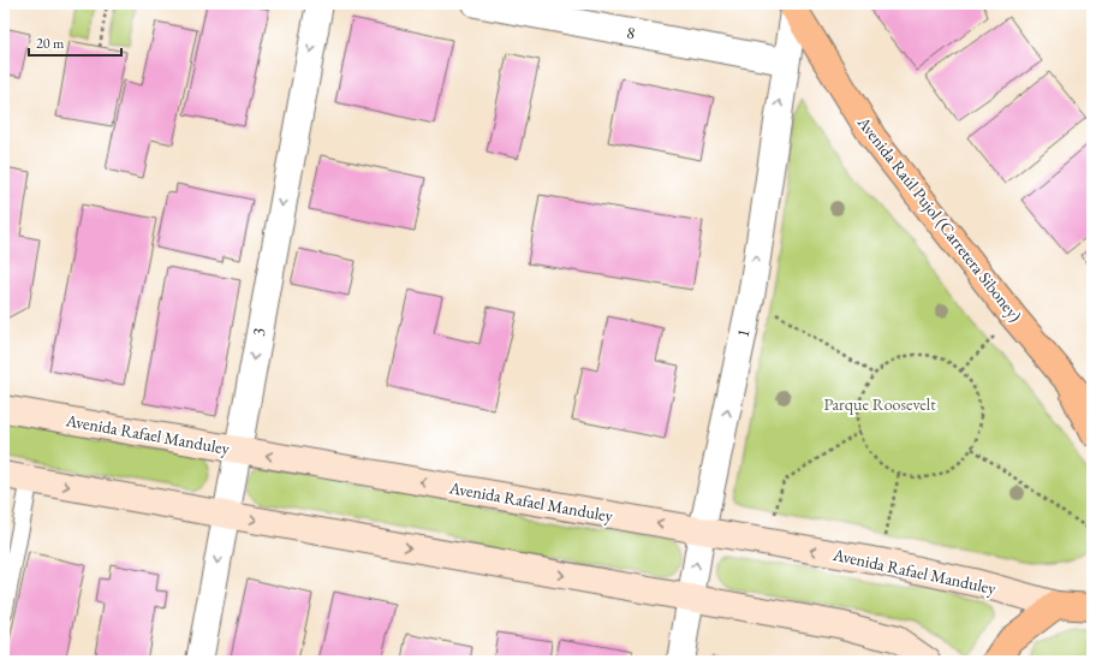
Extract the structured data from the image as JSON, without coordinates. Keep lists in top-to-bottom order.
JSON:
{
  "streets": {
    "main road": ["Avenida Raúl Pujol (Carretera Siboney)", "Avenida Rafael Manduley"],
    "street": ["8", "3", "1"]
  },
  "crossings": [
    ["8", "1"],
    ["Avenida Raúl Pujol (Carretera Siboney)", "1"],
    ["3", "Avenida Rafael Manduley"],
    ["1", "Avenida Rafael Manduley"]
  ],
  "one_way": ["3", "1"],
  "parks": ["Parque Roosevelt"],
  "scale_bar": "20 m"
}
